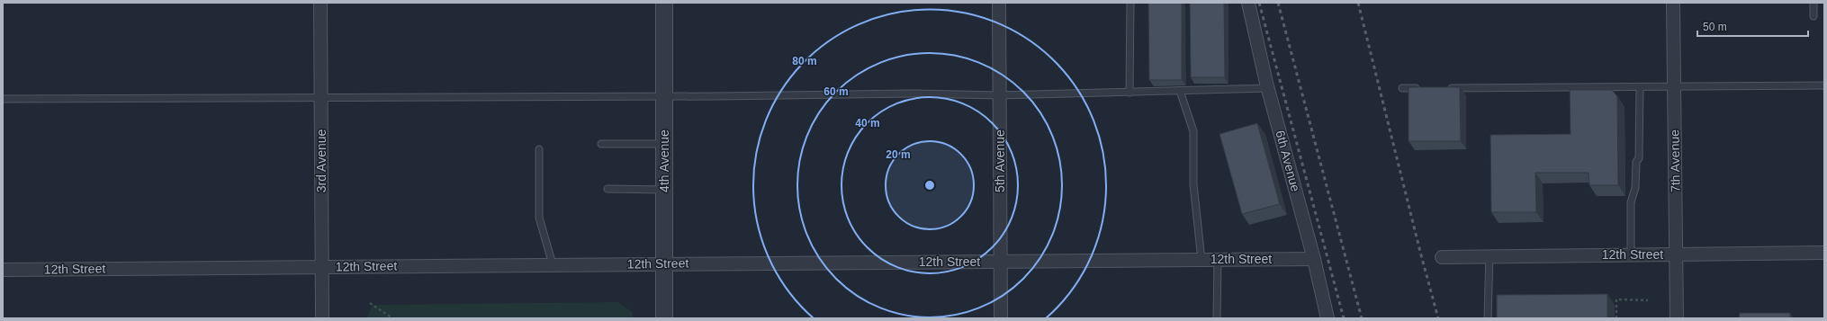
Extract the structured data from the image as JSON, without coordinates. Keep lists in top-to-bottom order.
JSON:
{
  "streets": {
    "street": [
      "3rd Avenue",
      "4th Avenue",
      "5th Avenue",
      "6th Avenue",
      "7th Avenue",
      "12th Street"
    ]
  },
  "crossings": [
    ["3rd Avenue", "12th Street"],
    ["4th Avenue", "12th Street"],
    ["5th Avenue", "12th Street"],
    ["6th Avenue", "12th Street"],
    ["7th Avenue", "12th Street"]
  ],
  "scale_bar": "50 m",
  "rings": [
    "80 m",
    "60 m",
    "40 m",
    "20 m"
  ]
}
